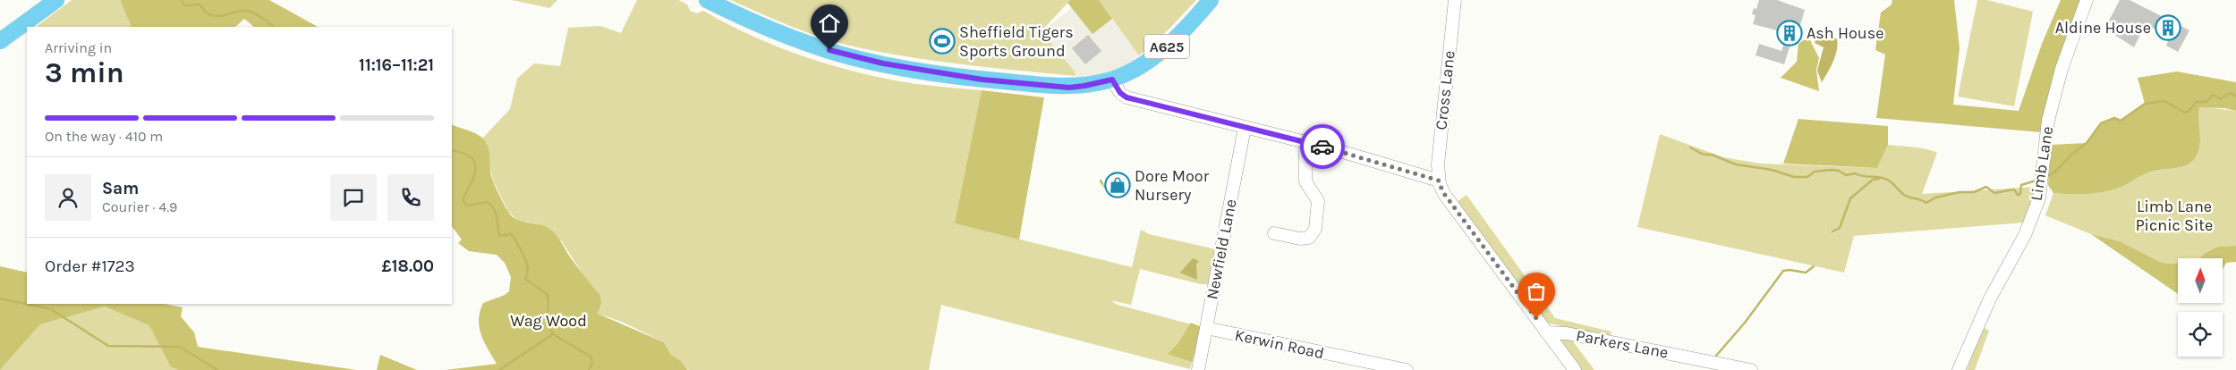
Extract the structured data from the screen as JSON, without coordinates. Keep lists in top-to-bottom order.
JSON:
{
  "streets": {
    "main road": ["A625"],
    "street": [
      "Cross Lane",
      "Limb Lane",
      "Newfield Lane",
      "Kerwin Road",
      "Parkers Lane"
    ]
  },
  "crossings": [
    ["Newfield Lane", "Kerwin Road"]
  ],
  "parks": ["Limb Lane Picnic Site", "Wag Wood"],
  "places": {
    "building": ["Aldine House", "Ash House"],
    "sports": ["Sheffield Tigers Sports Ground"],
    "shop": ["Dore Moor Nursery"]
  },
  "north": "top",
  "page": {
    "heading": ["3 min", "Arriving in", "11:16–11:21"],
    "panel": [
      "Sam",
      "Courier · 4.9",
      "Order #1723",
      "£18.00"
    ],
    "bar": "On the way · 410 m"
  }
}
